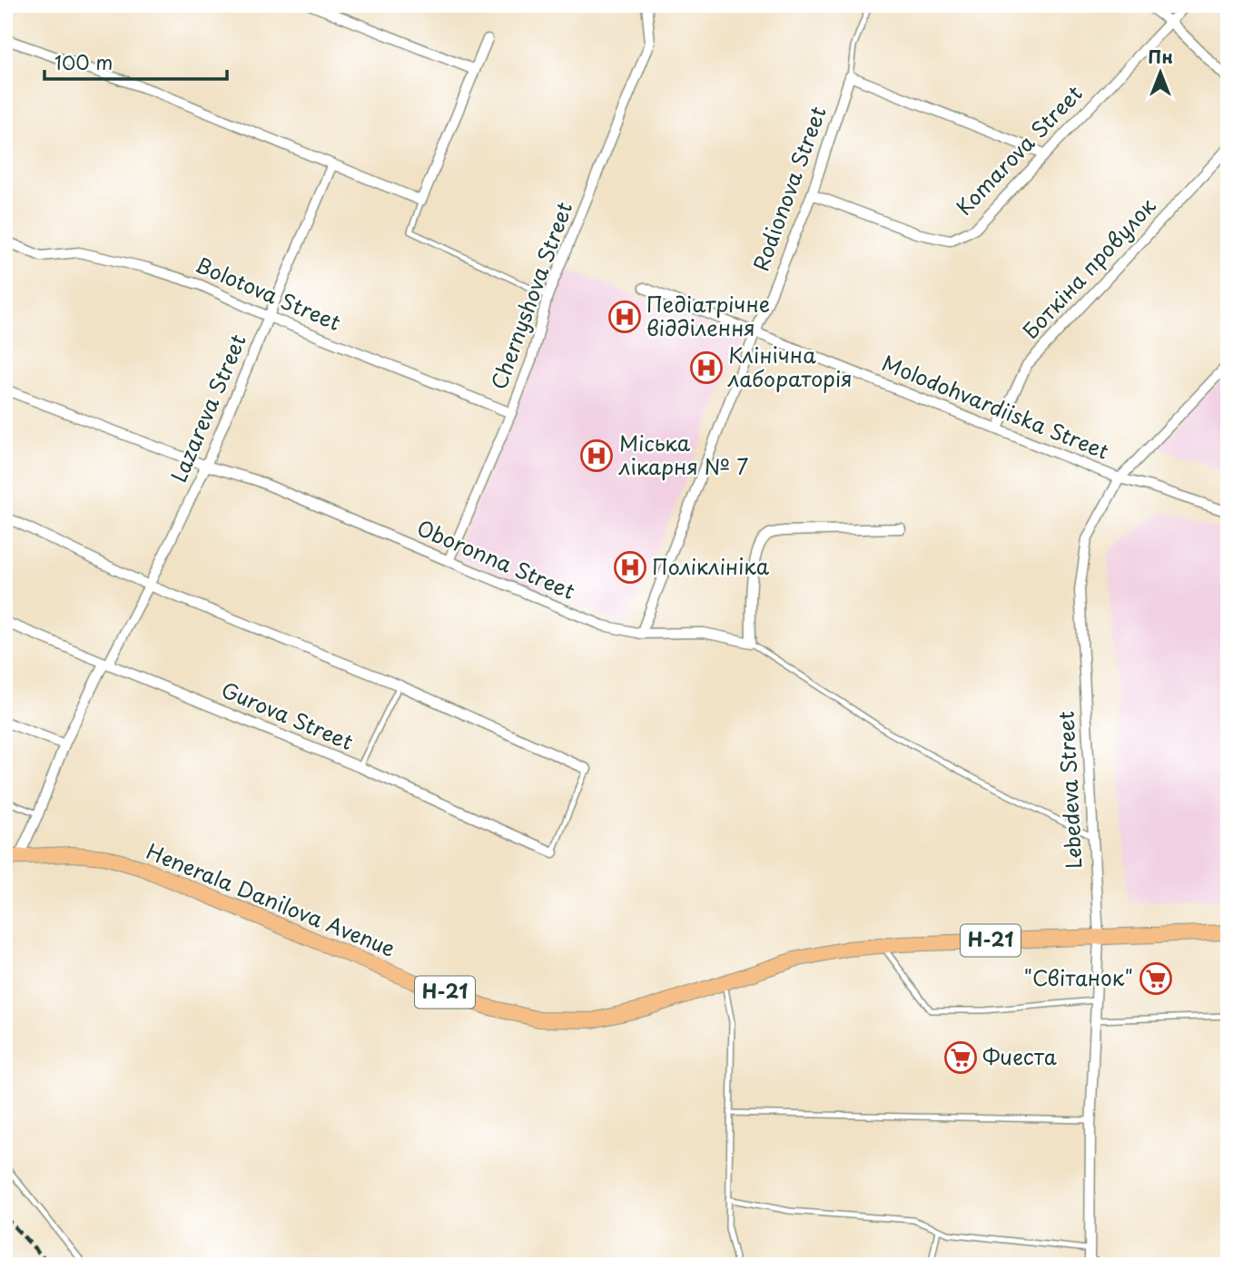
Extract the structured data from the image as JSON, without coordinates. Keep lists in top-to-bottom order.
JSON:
{
  "streets": {
    "main road": ["Henerala Danilova Avenue", "Н-21"],
    "street": [
      "Komarova Street",
      "Rodionova Street",
      "Боткіна провулок",
      "Bolotova Street",
      "Chernyshova Street",
      "Molodohvardiiska Street",
      "Lazareva Street",
      "Oboronna Street",
      "Gurova Street",
      "Lebedeva Street"
    ]
  },
  "crossings": [
    ["Komarova Street", "Rodionova Street"],
    ["Rodionova Street", "Molodohvardiiska Street"],
    ["Rodionova Street", "Oboronna Street"],
    ["Боткіна провулок", "Molodohvardiiska Street"],
    ["Bolotova Street", "Chernyshova Street"],
    ["Bolotova Street", "Lazareva Street"],
    ["Chernyshova Street", "Oboronna Street"],
    ["Molodohvardiiska Street", "Lebedeva Street"],
    ["Lazareva Street", "Oboronna Street"],
    ["Lazareva Street", "Gurova Street"],
    ["Lazareva Street", "Henerala Danilova Avenue"],
    ["Lebedeva Street", "Henerala Danilova Avenue"]
  ],
  "places": {
    "hospital": [
      "Педіатрічне відділення",
      "Клінічна лабораторія",
      "Міська лікарня № 7",
      "Поліклініка"
    ],
    "supermarket": ["\"Світанок\"", "Фиеста"]
  },
  "scale_bar": "100 m",
  "north": "top"
}
